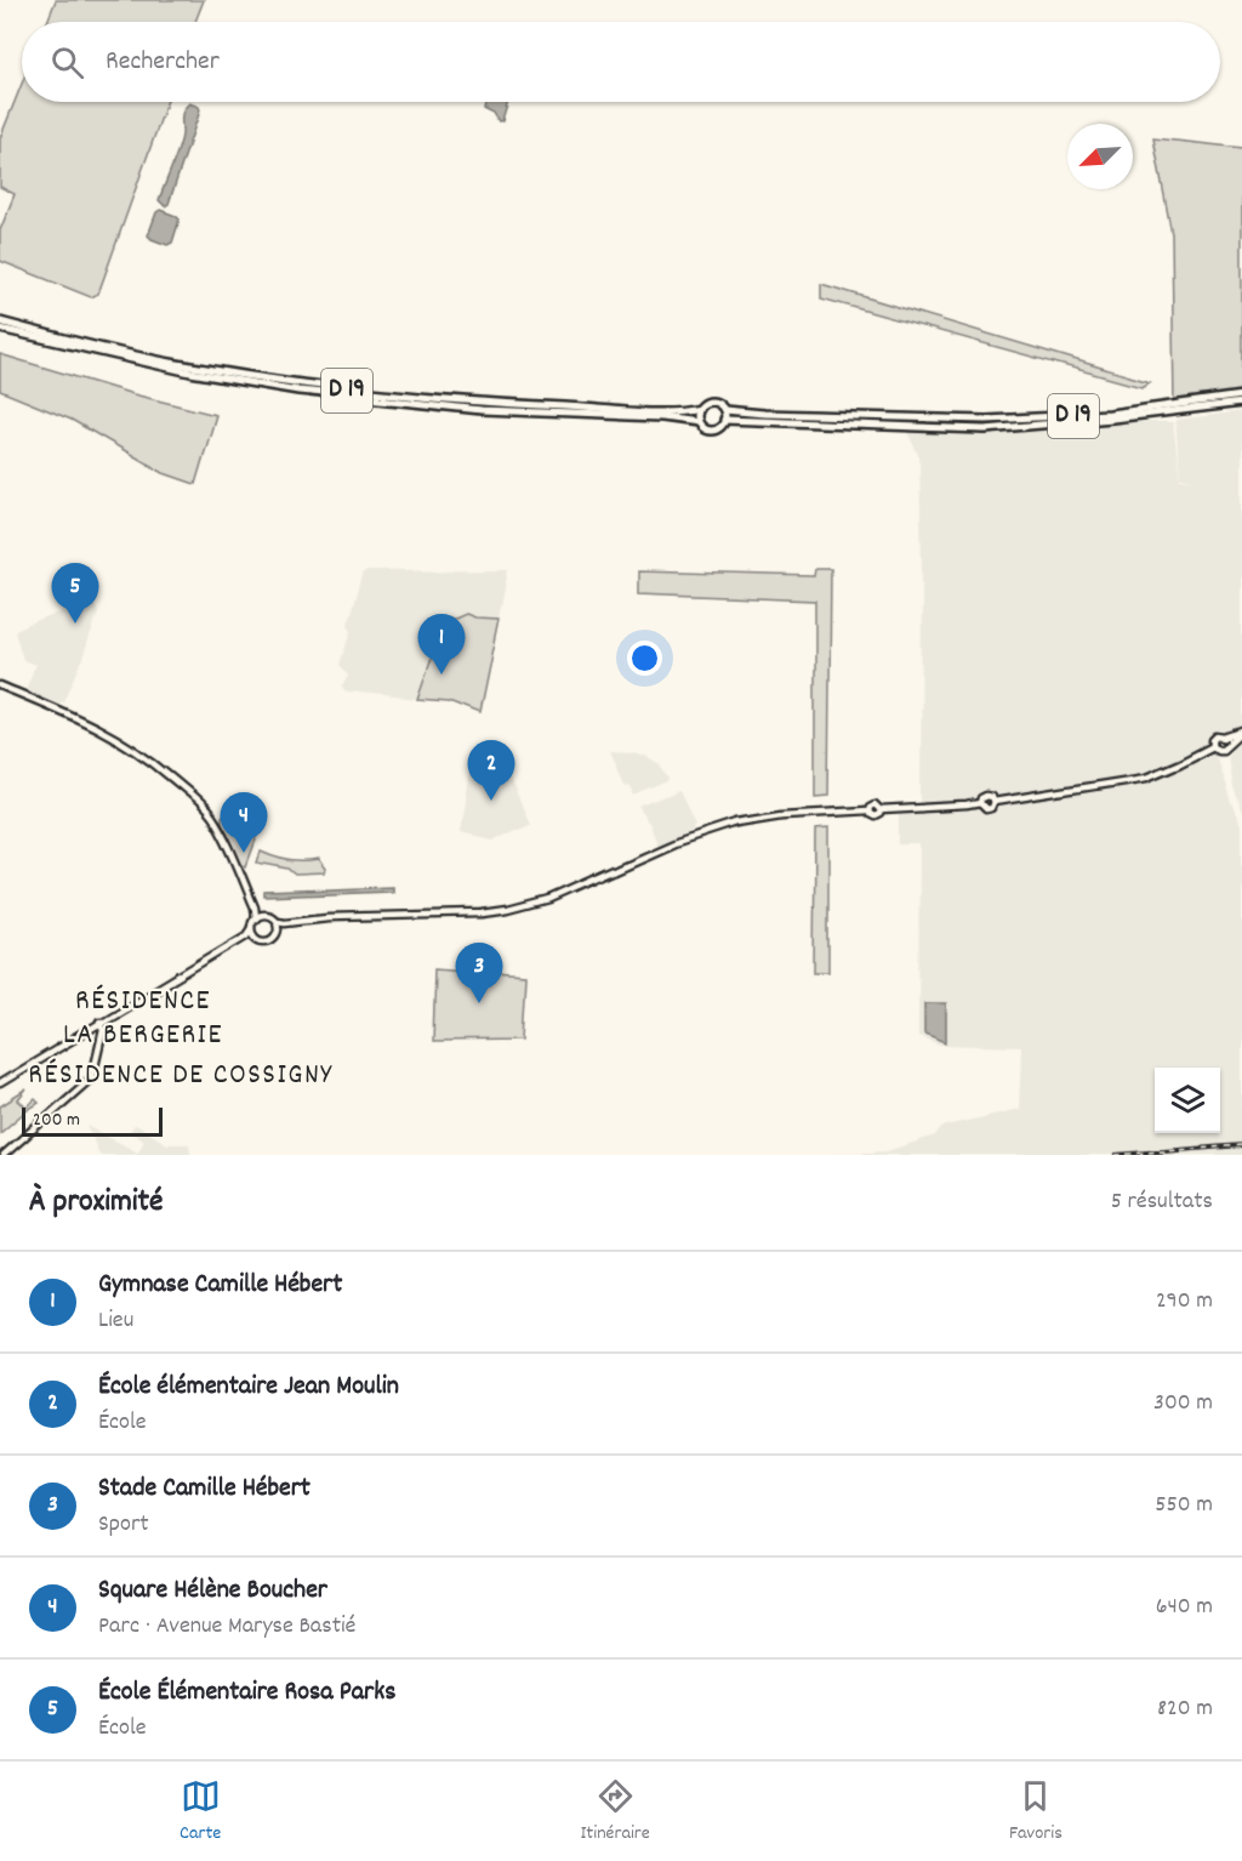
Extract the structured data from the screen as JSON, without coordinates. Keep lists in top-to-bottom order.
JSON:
{
  "streets": {
    "main road": ["D 19"]
  },
  "districts": ["RÉSIDENCE LA BERGERIE", "RÉSIDENCE DE COSSIGNY"],
  "scale_bar": "200 m",
  "north": "bottom left",
  "page": {
    "search": "Rechercher",
    "pins": [
      "5",
      "1",
      "2",
      "4",
      "3"
    ],
    "scale": "200 m",
    "heading": ["À proximité", "5 résultats"],
    "list": [
      {
        "mark": "1",
        "name": "Gymnase Camille Hébert",
        "note": "Lieu",
        "value": "290 m"
      },
      {
        "mark": "2",
        "name": "École élémentaire Jean Moulin",
        "note": "École",
        "value": "300 m"
      },
      {
        "mark": "3",
        "name": "Stade Camille Hébert",
        "note": "Sport",
        "value": "550 m"
      },
      {
        "mark": "4",
        "name": "Square Hélène Boucher",
        "note": "Parc · Avenue Maryse Bastié",
        "value": "640 m"
      },
      {
        "mark": "5",
        "name": "École Élémentaire Rosa Parks",
        "note": "École",
        "value": "820 m"
      }
    ],
    "nav": ["Carte", "Itinéraire", "Favoris"]
  }
}
